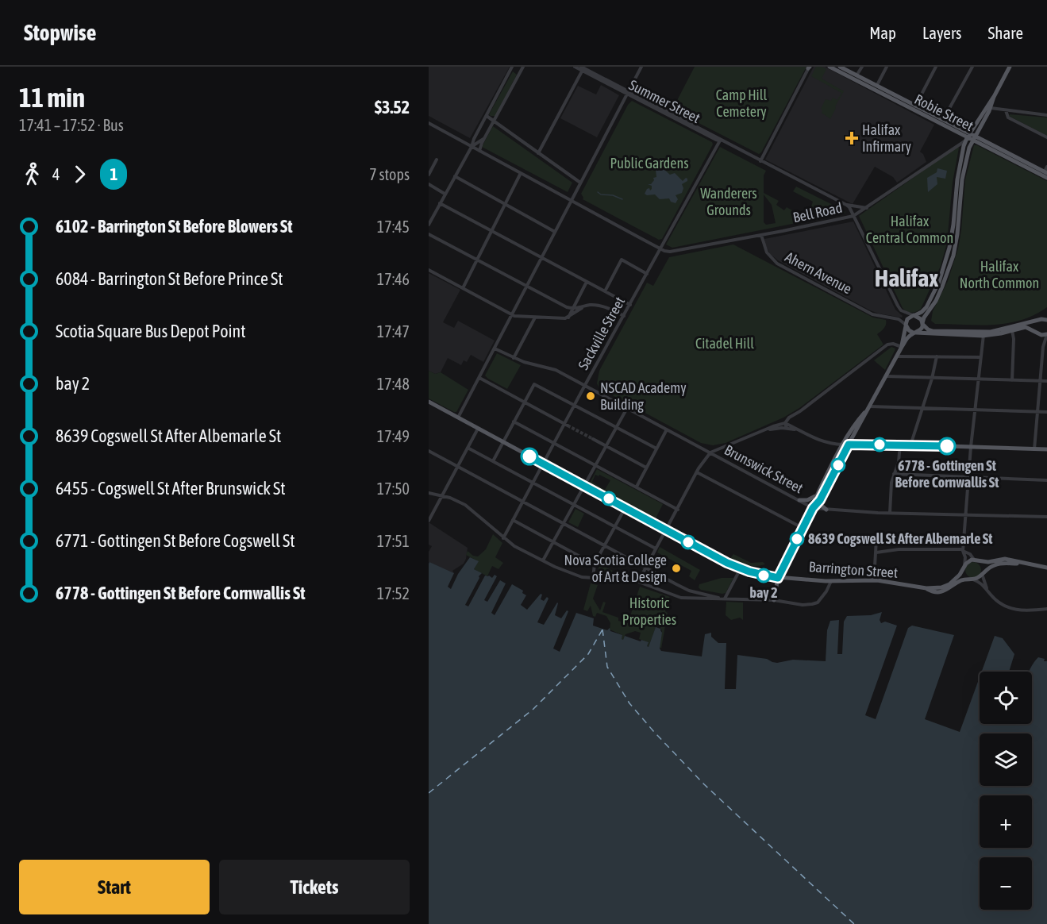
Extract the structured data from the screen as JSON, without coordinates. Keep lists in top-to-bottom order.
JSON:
{
  "streets": {
    "main road": ["Robie Street", "Barrington Street"],
    "street": [
      "Summer Street",
      "Bell Road",
      "Ahern Avenue",
      "Sackville Street",
      "Brunswick Street"
    ]
  },
  "crossings": [
    ["Summer Street", "Sackville Street"],
    ["Robie Street", "Bell Road"],
    ["Bell Road", "Ahern Avenue"],
    ["Bell Road", "Sackville Street"],
    ["Sackville Street", "Brunswick Street"],
    ["Sackville Street", "Barrington Street"]
  ],
  "districts": ["Halifax"],
  "parks": [
    "Camp Hill Cemetery",
    "Public Gardens",
    "Wanderers Grounds",
    "Halifax Central Common",
    "Halifax North Common",
    "Citadel Hill",
    "Historic Properties"
  ],
  "places": {
    "health": ["Halifax Infirmary"],
    "other": [
      "NSCAD Academy Building",
      "6778 - Gottingen St Before Cornwallis St",
      "8639 Cogswell St After Albemarle St",
      "Nova Scotia College of Art & Design",
      "bay 2"
    ]
  },
  "lines": ["bus line 1"],
  "page": {
    "header": "Stopwise",
    "nav": ["Map", "Layers", "Share"],
    "heading": ["11 min", "17:41 – 17:52 · Bus", "$3.52"],
    "legs": ["4", "1", "7 stops"],
    "list": [
      {
        "name": "6102 - Barrington St Before Blowers St",
        "value": "17:45"
      },
      {
        "name": "6084 - Barrington St Before Prince St",
        "value": "17:46"
      },
      {
        "name": "Scotia Square Bus Depot Point",
        "value": "17:47"
      },
      {
        "name": "bay 2",
        "value": "17:48"
      },
      {
        "name": "8639 Cogswell St After Albemarle St",
        "value": "17:49"
      },
      {
        "name": "6455 - Cogswell St After Brunswick St",
        "value": "17:50"
      },
      {
        "name": "6771 - Gottingen St Before Cogswell St",
        "value": "17:51"
      },
      {
        "name": "6778 - Gottingen St Before Cornwallis St",
        "value": "17:52"
      }
    ],
    "map_buttons": ["+", "−"],
    "buttons": ["Start", "Tickets"]
  }
}
